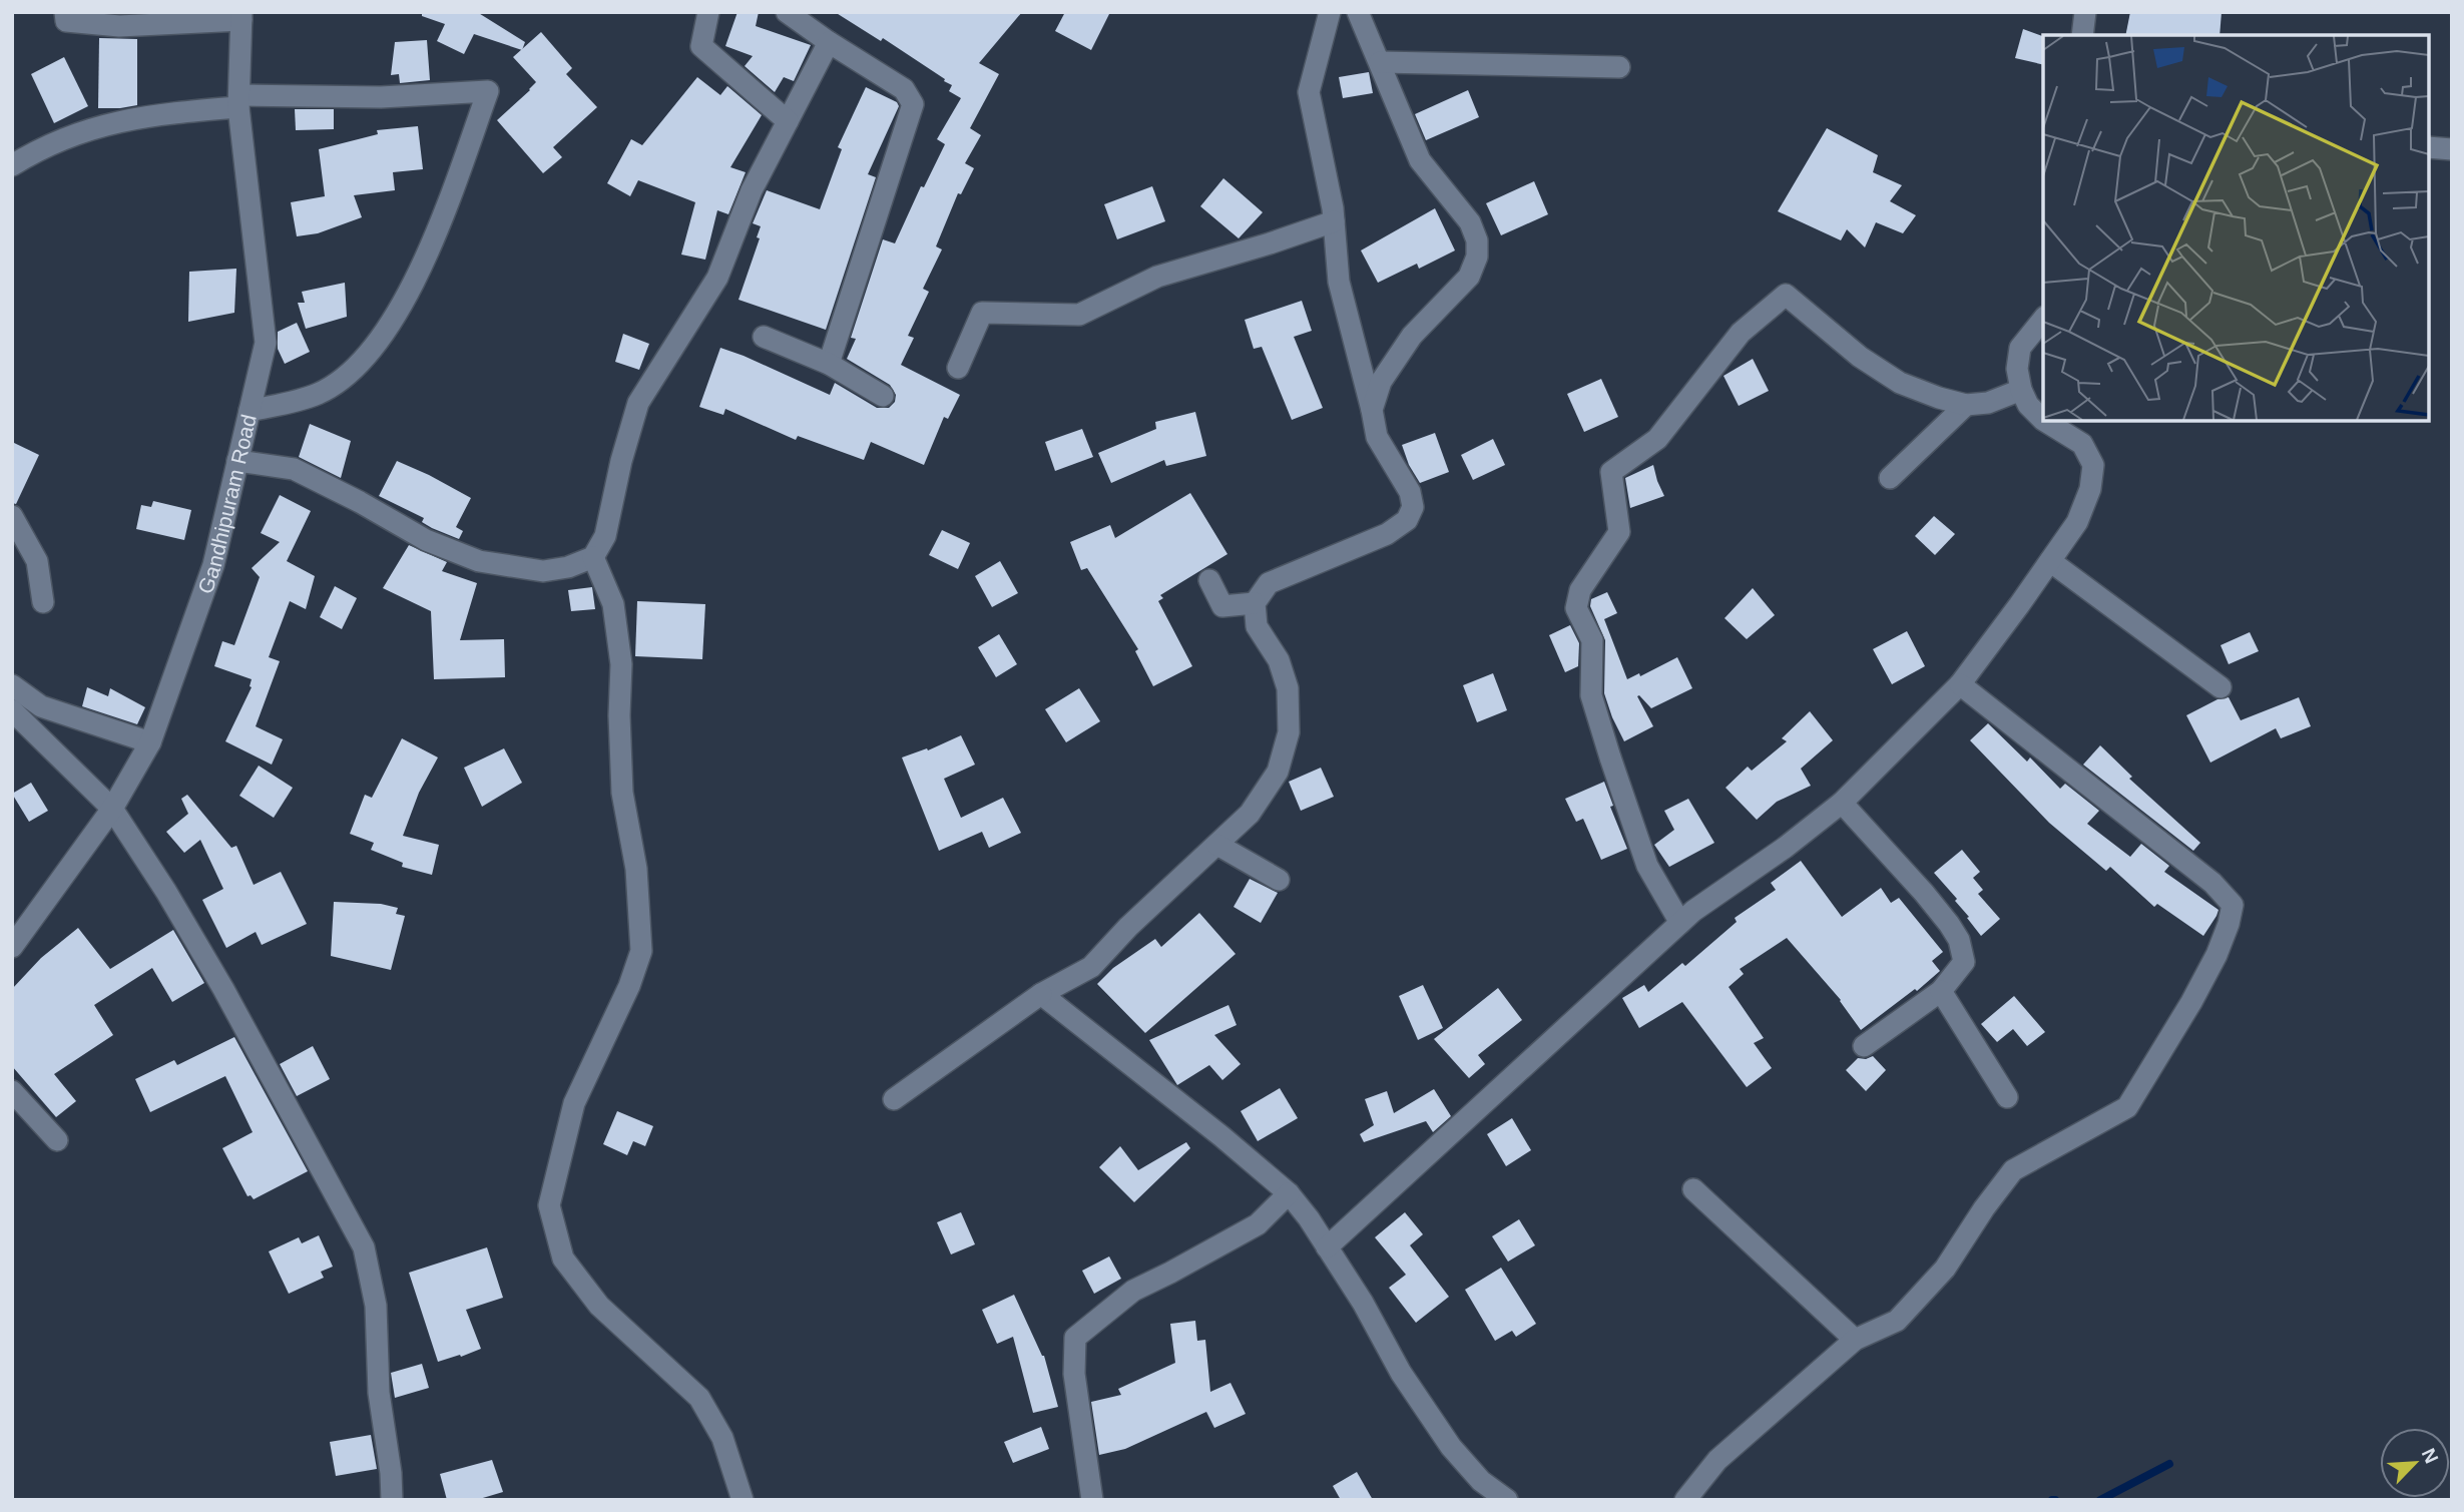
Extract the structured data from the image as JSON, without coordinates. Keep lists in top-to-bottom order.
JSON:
{
  "streets": {
    "street": ["Gandhipuram Road"]
  },
  "north": "top right"
}
